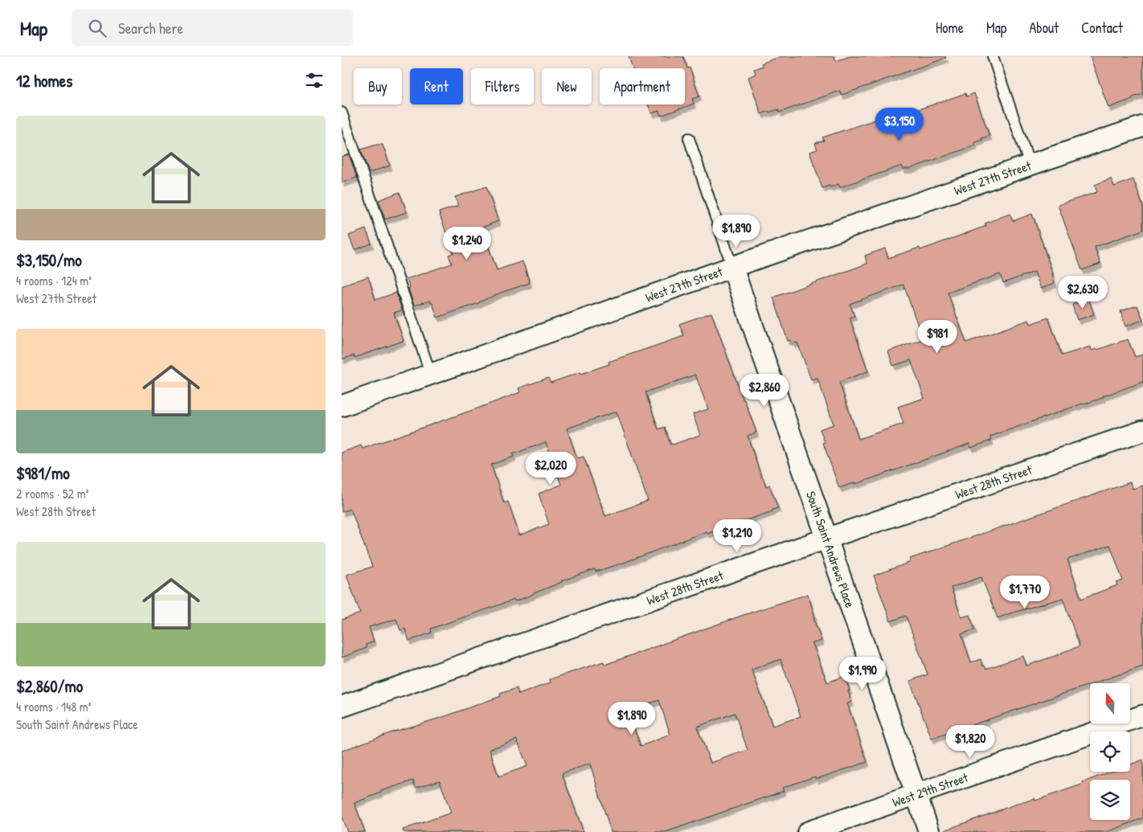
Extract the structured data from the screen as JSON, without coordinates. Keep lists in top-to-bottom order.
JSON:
{
  "streets": {
    "street": [
      "West 27th Street",
      "West 28th Street",
      "South Saint Andrews Place",
      "West 29th Street"
    ]
  },
  "crossings": [
    ["West 27th Street", "South Saint Andrews Place"],
    ["West 28th Street", "South Saint Andrews Place"],
    ["South Saint Andrews Place", "West 29th Street"]
  ],
  "north": "top",
  "page": {
    "header": "Map",
    "search": "Search here",
    "nav": [
      "Home",
      "Map",
      "About",
      "Contact"
    ],
    "heading": "12 homes",
    "chip": [
      "Buy",
      "Rent",
      "Filters",
      "New",
      "Apartment"
    ],
    "list": [
      {
        "name": "$3,150/mo",
        "note": "4 rooms · 124 m² · West 27th Street"
      },
      {
        "name": "$981/mo",
        "note": "2 rooms · 52 m² · West 28th Street"
      },
      {
        "name": "$2,860/mo",
        "note": "4 rooms · 148 m² · South Saint Andrews Place"
      }
    ],
    "price": [
      "$3,150",
      "$1,890",
      "$1,240",
      "$2,630",
      "$981",
      "$2,860",
      "$2,020",
      "$1,210",
      "$1,770",
      "$1,990",
      "$1,890",
      "$1,820"
    ]
  }
}
